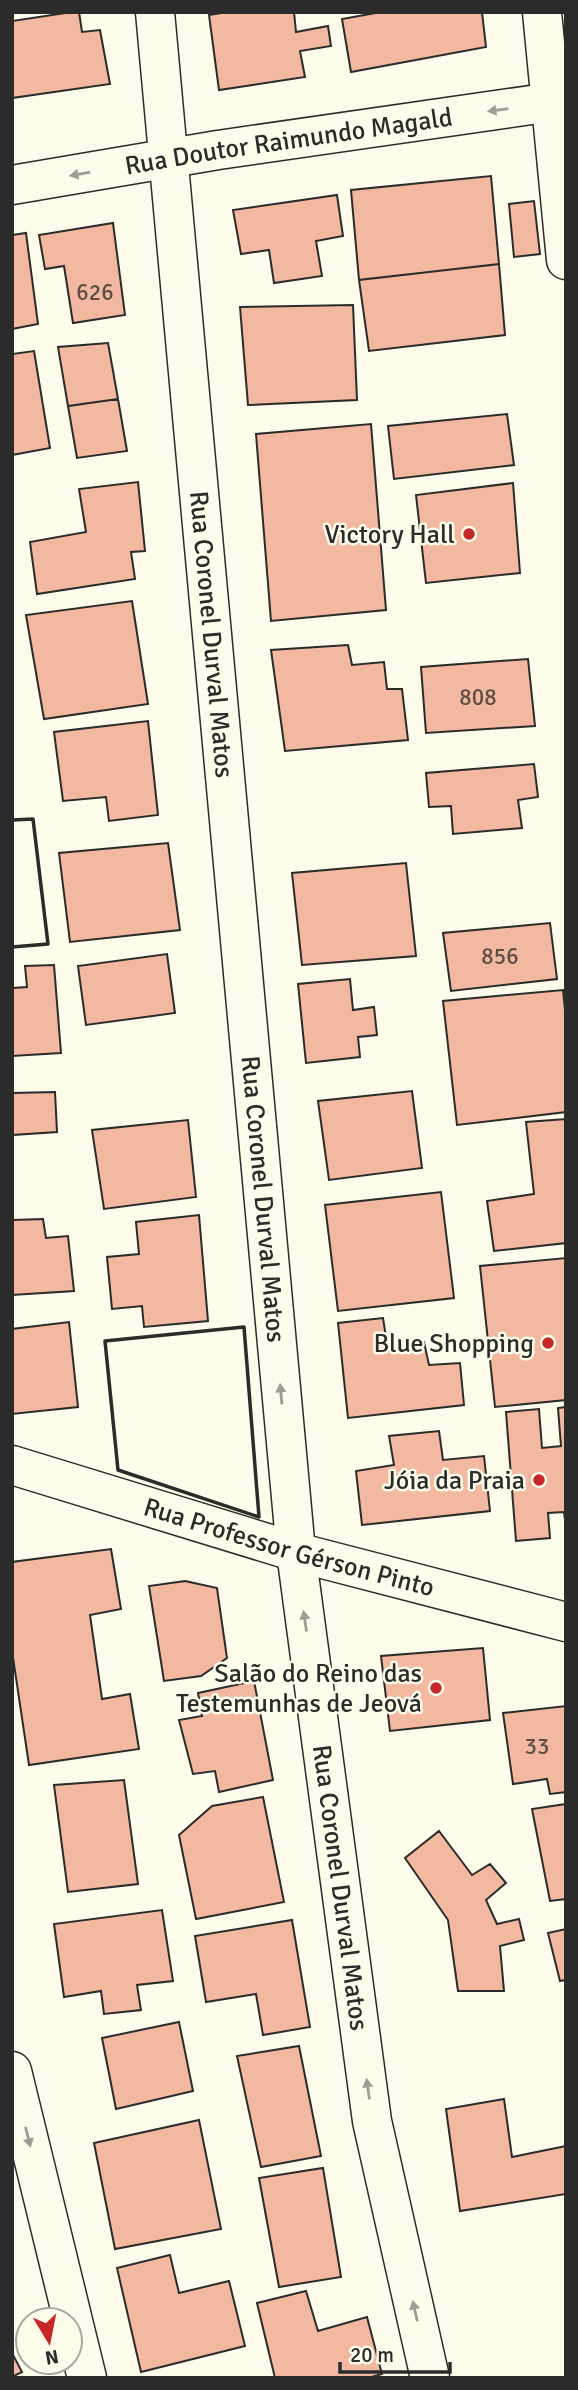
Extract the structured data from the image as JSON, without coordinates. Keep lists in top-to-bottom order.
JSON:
{
  "streets": {
    "street": ["Rua Doutor Raimundo Magald", "Rua Coronel Durval Matos", "Rua Professor Gérson Pinto"]
  },
  "crossings": [
    ["Rua Doutor Raimundo Magald", "Rua Coronel Durval Matos"],
    ["Rua Coronel Durval Matos", "Rua Professor Gérson Pinto"]
  ],
  "one_way": ["Rua Doutor Raimundo Magald", "Rua Coronel Durval Matos"],
  "places": [
    "Victory Hall",
    "Blue Shopping",
    "Jóia da Praia",
    "Salão do Reino das Testemunhas de Jeová"
  ],
  "house_numbers": [
    "626",
    "808",
    "856",
    "33"
  ],
  "scale_bar": "20 m",
  "north": "bottom"
}
